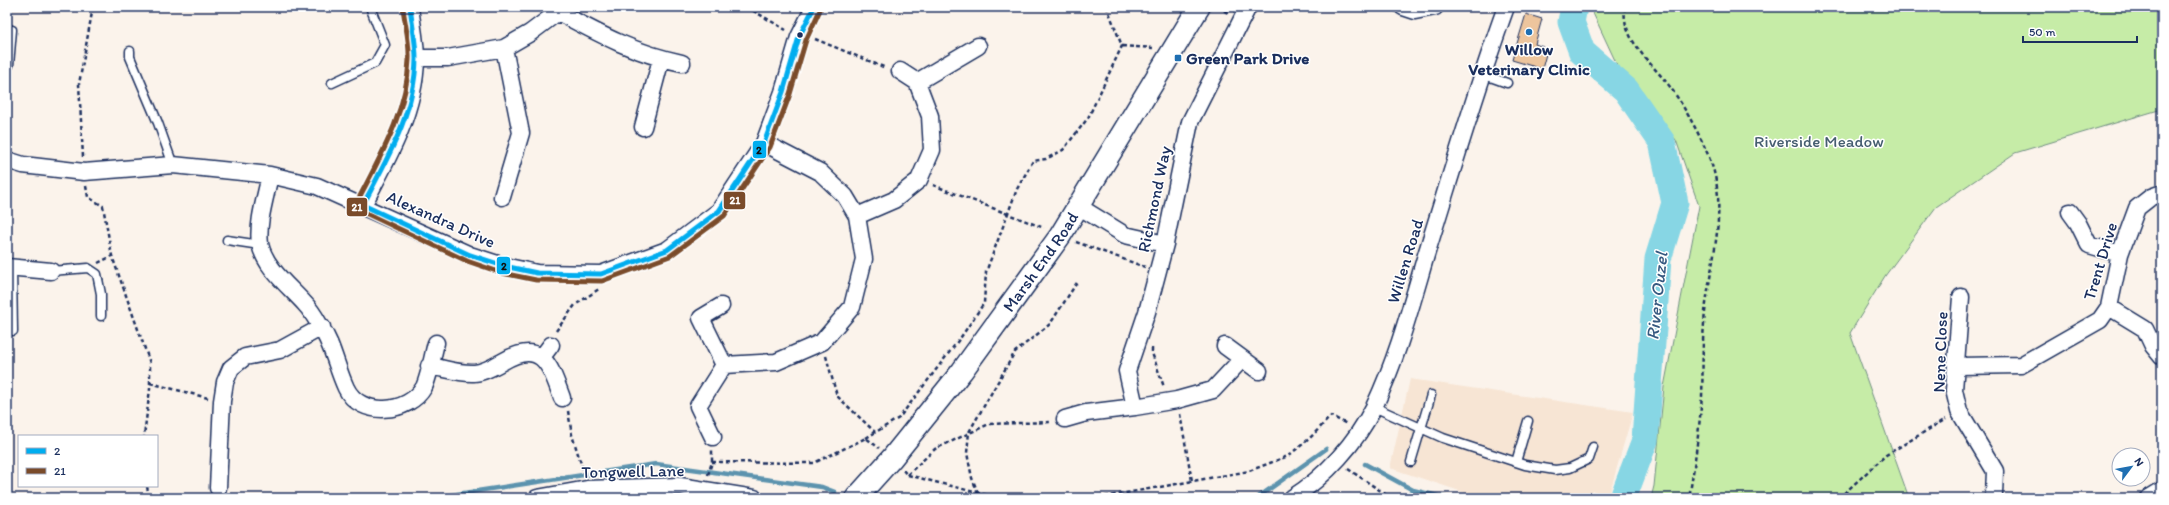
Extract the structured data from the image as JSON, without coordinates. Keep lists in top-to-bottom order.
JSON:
{
  "streets": {
    "street": [
      "Richmond Way",
      "Alexandra Drive",
      "Marsh End Road",
      "Willen Road",
      "Trent Drive",
      "Nene Close",
      "Tongwell Lane"
    ]
  },
  "crossings": [
    ["Trent Drive", "Nene Close"]
  ],
  "water": ["River Ouzel"],
  "parks": ["Riverside Meadow"],
  "places": {
    "other": ["Willow Veterinary Clinic"],
    "transit": ["Green Park Drive"]
  },
  "lines": ["transit line 2", "transit line 21"],
  "legend": ["2", "21"],
  "scale_bar": "50 m",
  "north": "top right"
}
